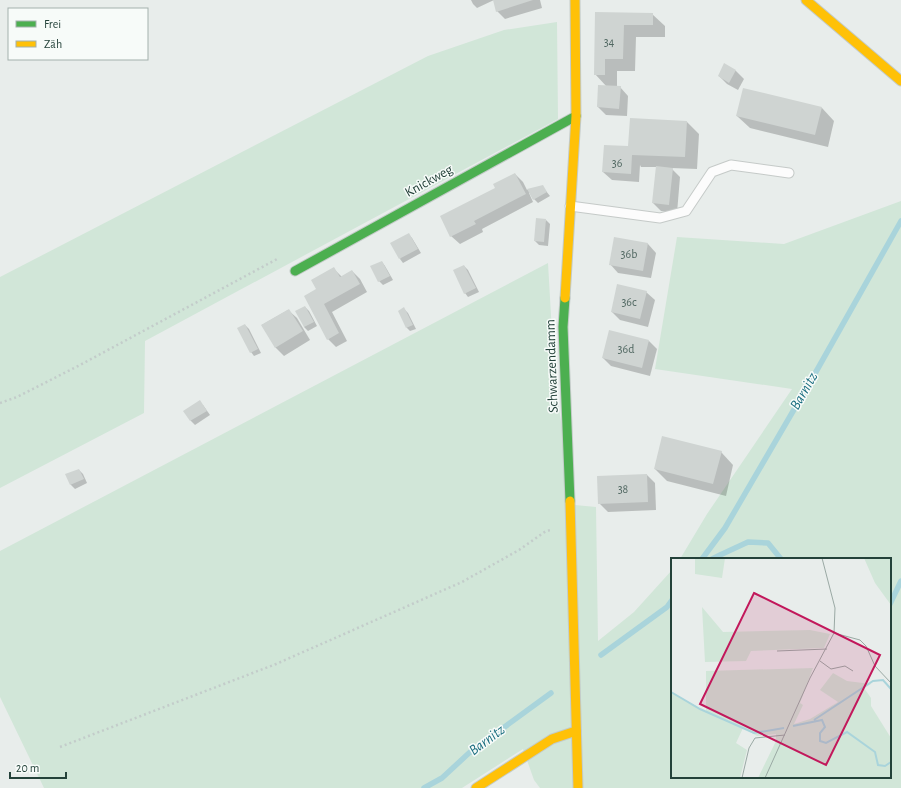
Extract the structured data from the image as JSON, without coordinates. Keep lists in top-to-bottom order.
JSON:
{
  "streets": {
    "main road": ["Knickweg", "Schwarzendamm"]
  },
  "crossings": [
    ["Knickweg", "Schwarzendamm"]
  ],
  "water": ["Barnitz"],
  "house_numbers": [
    "34",
    "36",
    "36b",
    "36c",
    "36d",
    "38"
  ],
  "legend": ["Frei", "Zäh"],
  "scale_bar": "20 m"
}
